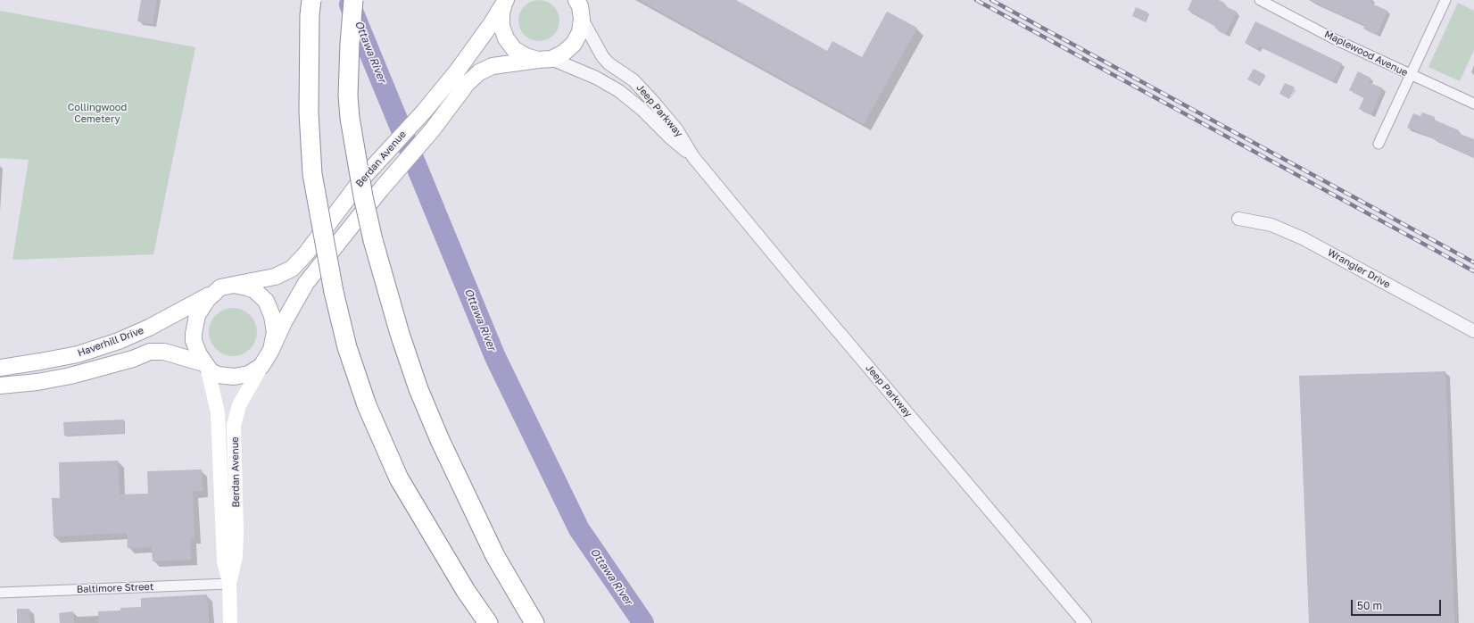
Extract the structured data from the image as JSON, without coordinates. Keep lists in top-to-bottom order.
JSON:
{
  "streets": {
    "main road": ["Berdan Avenue", "Haverhill Drive"],
    "street": [
      "Maplewood Avenue",
      "Jeep Parkway",
      "Wrangler Drive",
      "Baltimore Street"
    ]
  },
  "crossings": [
    ["Jeep Parkway", "Berdan Avenue"],
    ["Berdan Avenue", "Haverhill Drive"],
    ["Berdan Avenue", "Baltimore Street"]
  ],
  "water": ["Ottawa River"],
  "parks": ["Collingwood Cemetery"],
  "scale_bar": "50 m"
}
